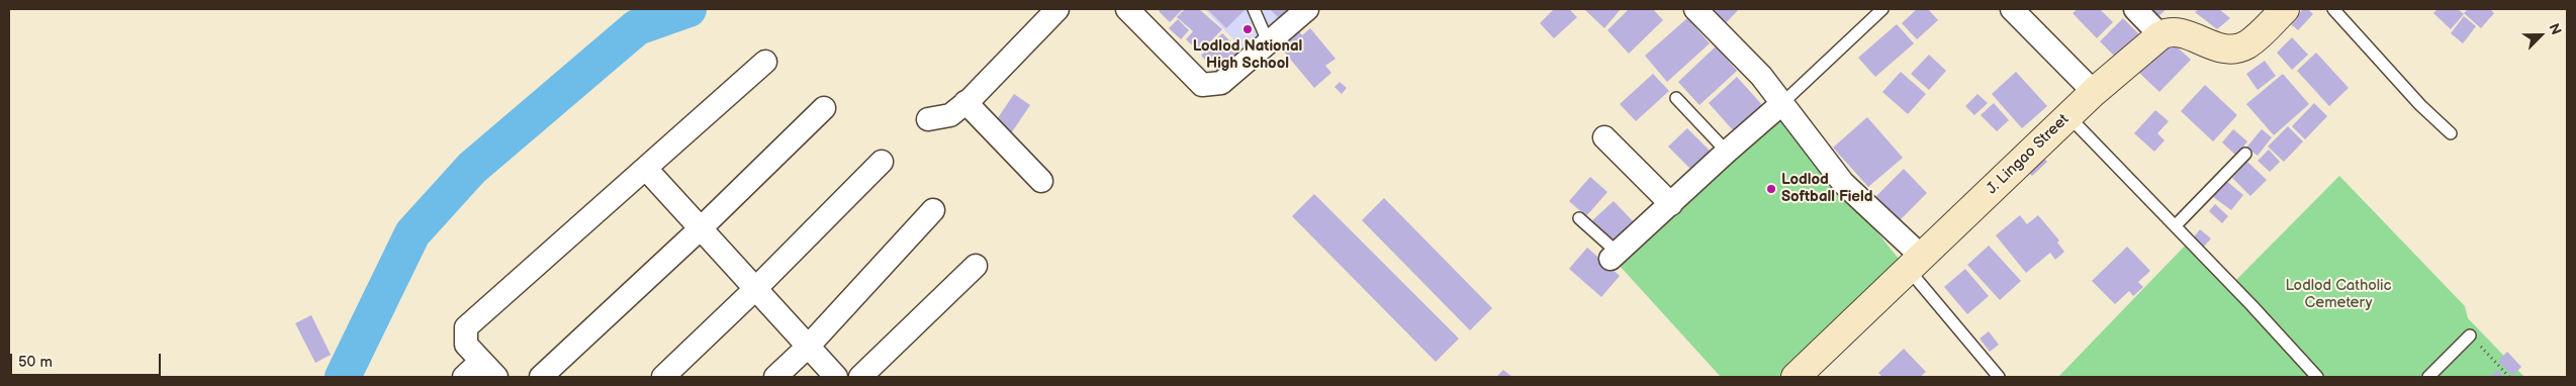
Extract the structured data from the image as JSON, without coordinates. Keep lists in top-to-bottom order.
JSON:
{
  "streets": {
    "street": ["J. Lingao Street"]
  },
  "parks": ["Lodlod Catholic Cemetery"],
  "places": ["Lodlod National High School", "Lodlod Softball Field"],
  "scale_bar": "50 m",
  "north": "top right"
}
